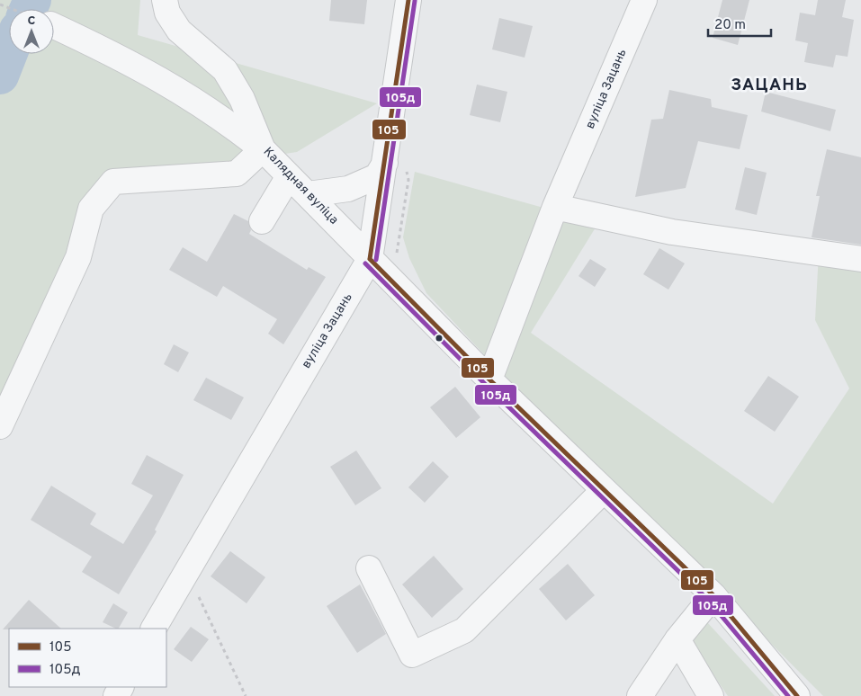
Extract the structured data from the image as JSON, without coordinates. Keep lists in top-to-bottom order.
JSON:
{
  "streets": {
    "street": ["вуліца Зацань", "Калядная вуліца"]
  },
  "crossings": [
    ["вуліца Зацань", "Калядная вуліца"]
  ],
  "districts": ["ЗАЦАНЬ"],
  "lines": ["transit line 105", "transit line 105д"],
  "legend": ["105", "105д"],
  "scale_bar": "20 m",
  "north": "top"
}
